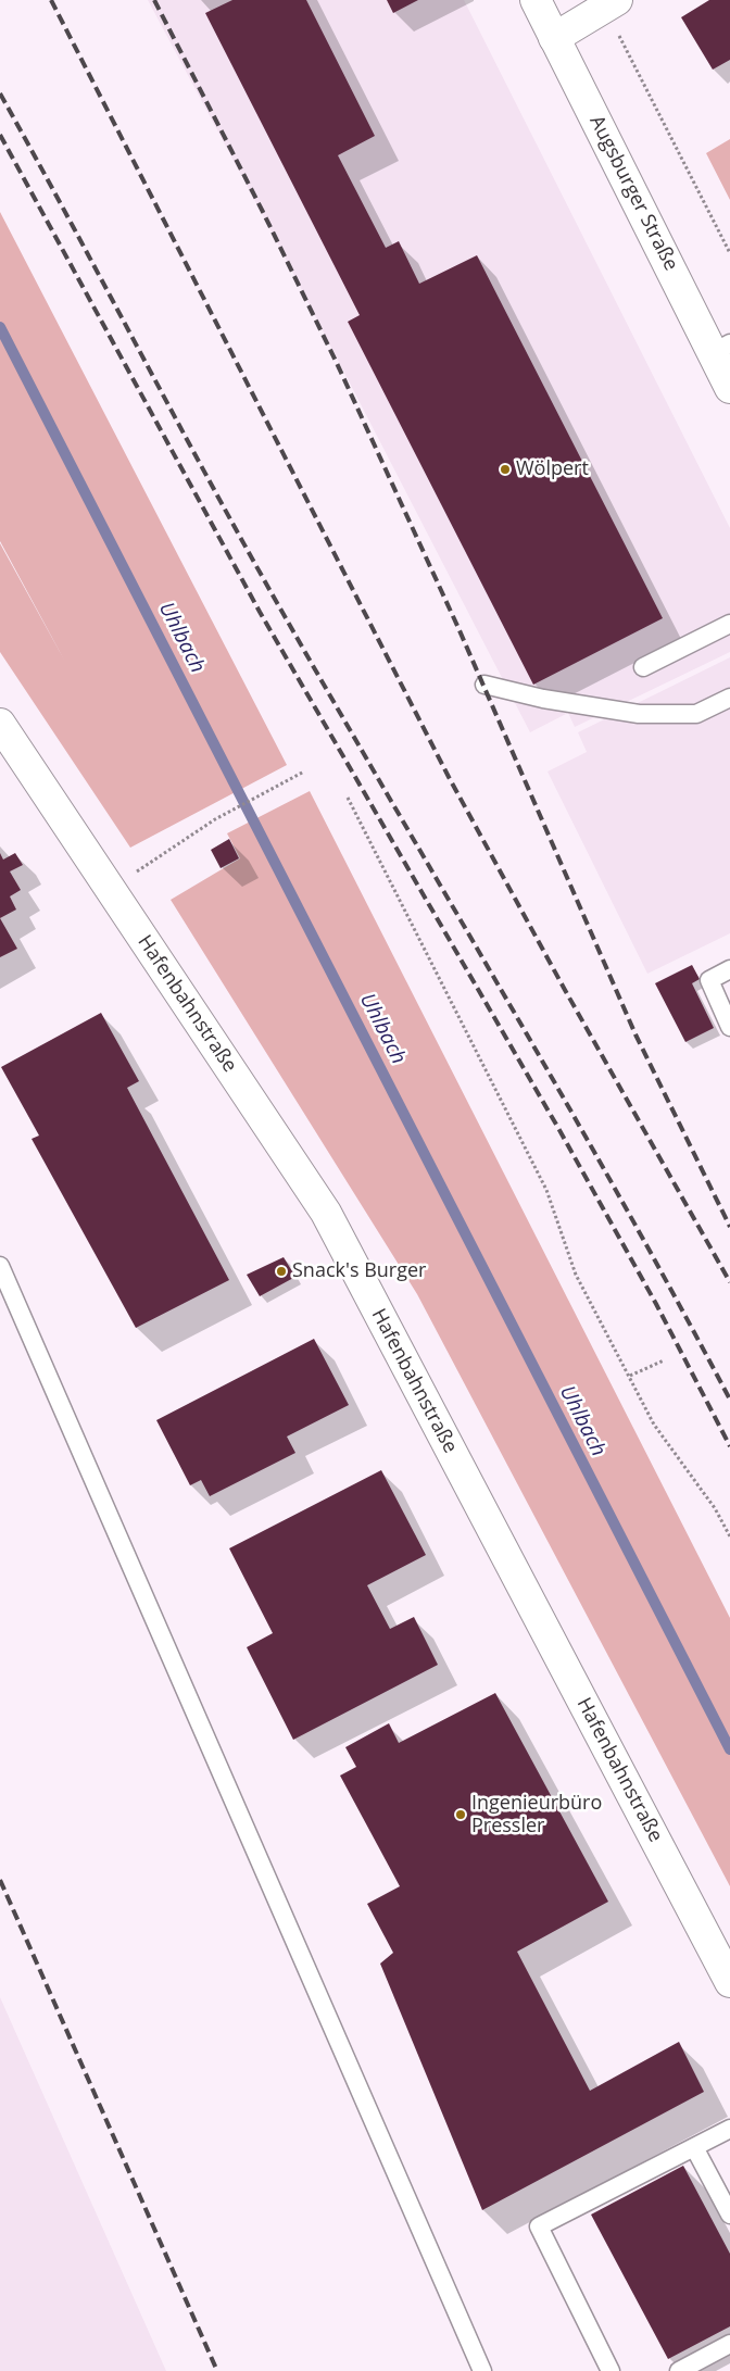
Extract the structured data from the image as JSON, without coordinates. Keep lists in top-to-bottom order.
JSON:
{
  "streets": {
    "main road": ["Augsburger Straße", "Hafenbahnstraße"]
  },
  "water": ["Uhlbach"],
  "places": ["Wölpert", "Snack's Burger", "Ingenieurbüro Pressler"]
}
